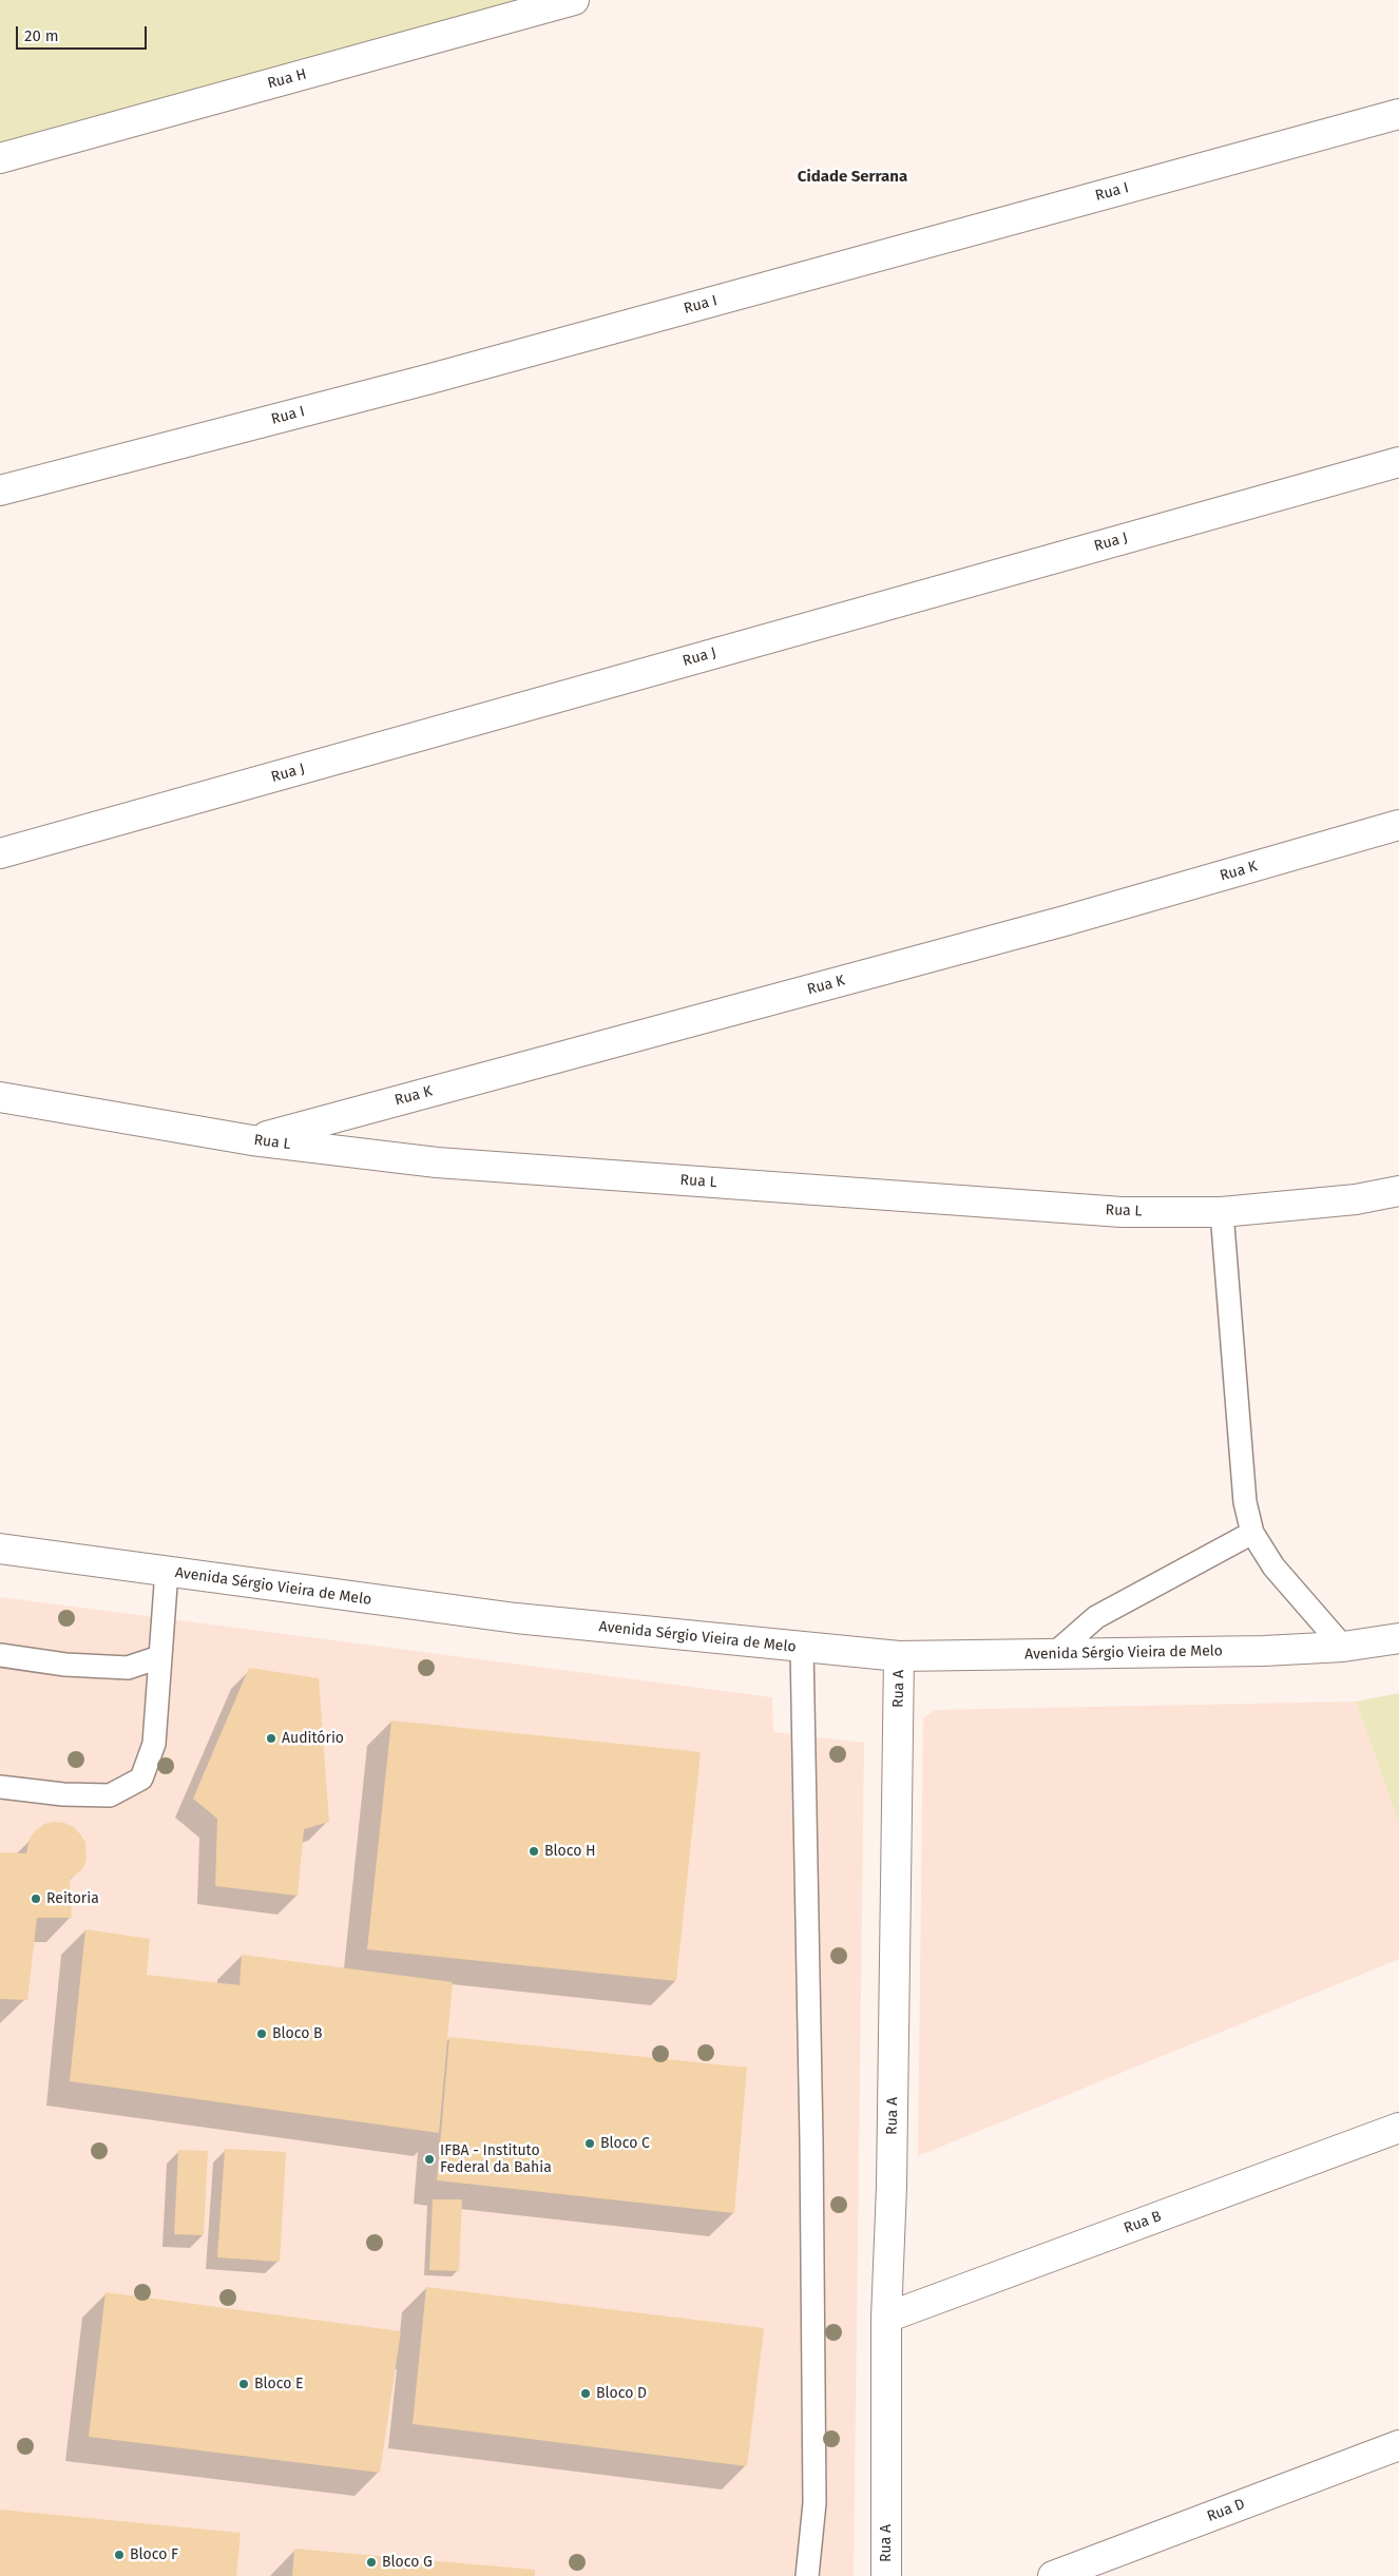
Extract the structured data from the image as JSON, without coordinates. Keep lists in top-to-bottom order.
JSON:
{
  "streets": {
    "street": [
      "Rua H",
      "Rua I",
      "Rua J",
      "Rua K",
      "Rua L",
      "Avenida Sérgio Vieira de Melo",
      "Rua A",
      "Rua B",
      "Rua D"
    ]
  },
  "crossings": [
    ["Rua K", "Rua L"],
    ["Avenida Sérgio Vieira de Melo", "Rua A"],
    ["Rua A", "Rua B"]
  ],
  "districts": ["Cidade Serrana"],
  "places": [
    "Auditório",
    "Bloco H",
    "Reitoria",
    "Bloco B",
    "Bloco C",
    "IFBA - Instituto Federal da Bahia",
    "Bloco E",
    "Bloco D",
    "Bloco F",
    "Bloco G"
  ],
  "scale_bar": "20 m"
}
